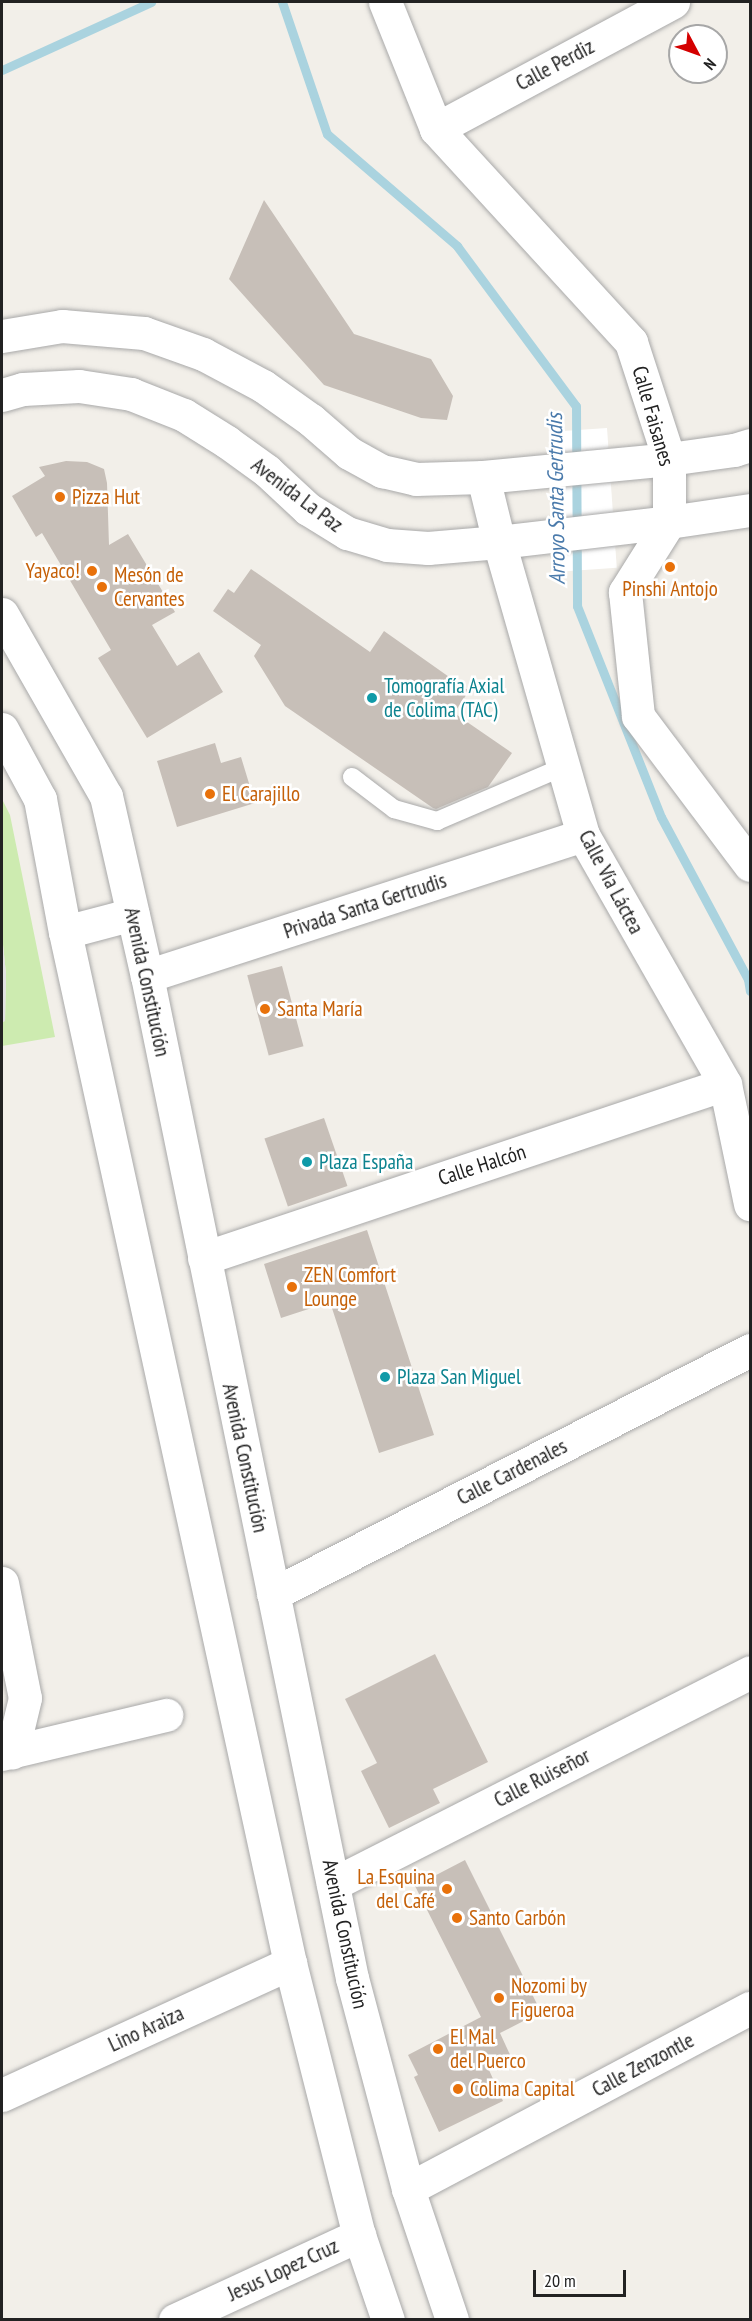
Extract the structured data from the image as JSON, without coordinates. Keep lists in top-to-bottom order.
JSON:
{
  "streets": {
    "street": [
      "Calle Perdiz",
      "Calle Faisanes",
      "Avenida La Paz",
      "Calle Vía Láctea",
      "Privada Santa Gertrudis",
      "Avenida Constitución",
      "Calle Halcón",
      "Calle Cardenales",
      "Calle Ruiseñor",
      "Lino Araiza",
      "Calle Zenzontle",
      "Jesus Lopez Cruz"
    ]
  },
  "crossings": [
    ["Calle Perdiz", "Calle Faisanes"],
    ["Calle Faisanes", "Avenida La Paz"],
    ["Avenida La Paz", "Calle Vía Láctea"],
    ["Calle Vía Láctea", "Privada Santa Gertrudis"],
    ["Calle Vía Láctea", "Calle Halcón"],
    ["Privada Santa Gertrudis", "Avenida Constitución"],
    ["Avenida Constitución", "Calle Halcón"],
    ["Avenida Constitución", "Calle Cardenales"],
    ["Avenida Constitución", "Calle Ruiseñor"],
    ["Avenida Constitución", "Calle Zenzontle"]
  ],
  "water": ["Arroyo Santa Gertrudis"],
  "places": [
    "Pizza Hut",
    "Pinshi Antojo",
    "Yayaco!",
    "Mesón de Cervantes",
    "Tomografía Axial de Colima (TAC)",
    "El Carajillo",
    "Santa María",
    "Plaza España",
    "ZEN Comfort Lounge",
    "Plaza San Miguel",
    "La Esquina del Café",
    "Santo Carbón",
    "Nozomi by Figueroa",
    "El Mal del Puerco",
    "Colima Capital"
  ],
  "scale_bar": "20 m",
  "north": "bottom right"
}
